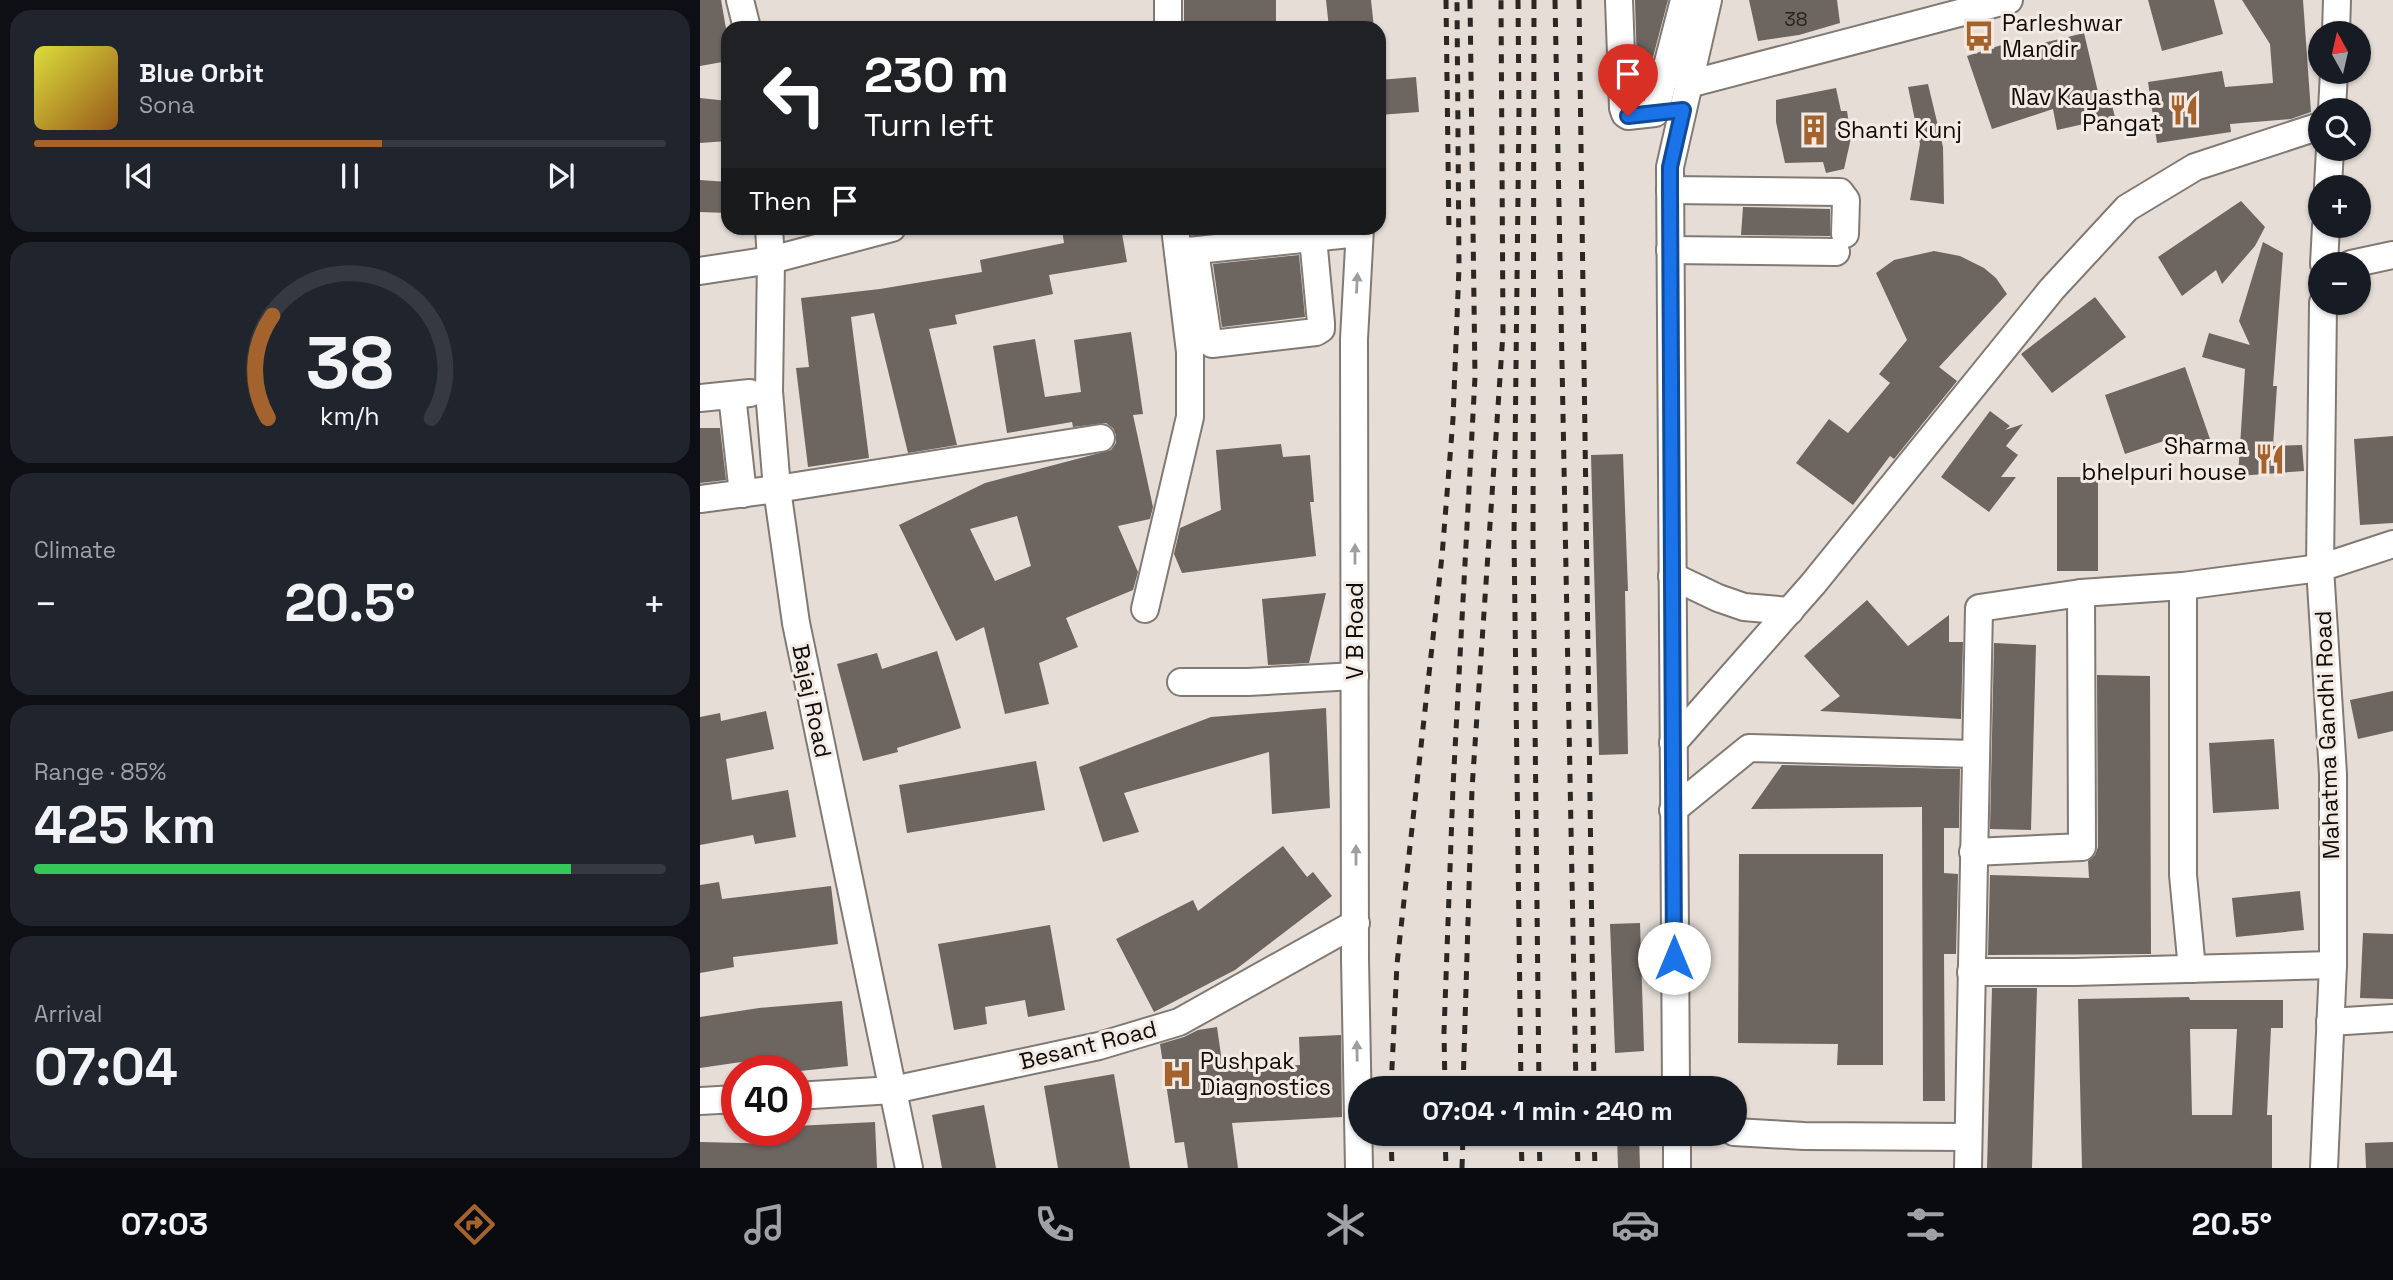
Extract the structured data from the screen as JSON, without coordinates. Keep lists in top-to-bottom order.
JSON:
{
  "streets": {
    "street": [
      "V B Road",
      "Bajaj Road",
      "Mahatma Gandhi Road",
      "Besant Road"
    ]
  },
  "crossings": [
    ["V B Road", "Besant Road"],
    ["Bajaj Road", "Besant Road"]
  ],
  "places": {
    "bus stop": ["Parleshwar Mandir"],
    "restaurant": ["Nav Kayastha Pangat", "Sharma bhelpuri house"],
    "building": ["Shanti Kunj"],
    "hospital": ["Pushpak Diagnostics"]
  },
  "house_numbers": ["38"],
  "north": "top",
  "page": {
    "map_buttons": ["+", "−"],
    "turn": ["230 m", "Turn left"],
    "song": ["Blue Orbit", "Sona"],
    "then": "Then",
    "tile": [
      "Climate",
      ["Range · 85%", "425 km"],
      ["Arrival", "07:04"]
    ],
    "heat": ["−", "20.5°", "+"],
    "limit": "40",
    "trip": "07:04 · 1 min · 240 m",
    "tabs": ["07:03", "20.5°"],
    "gauge": ["38", "km/h"]
  }
}
